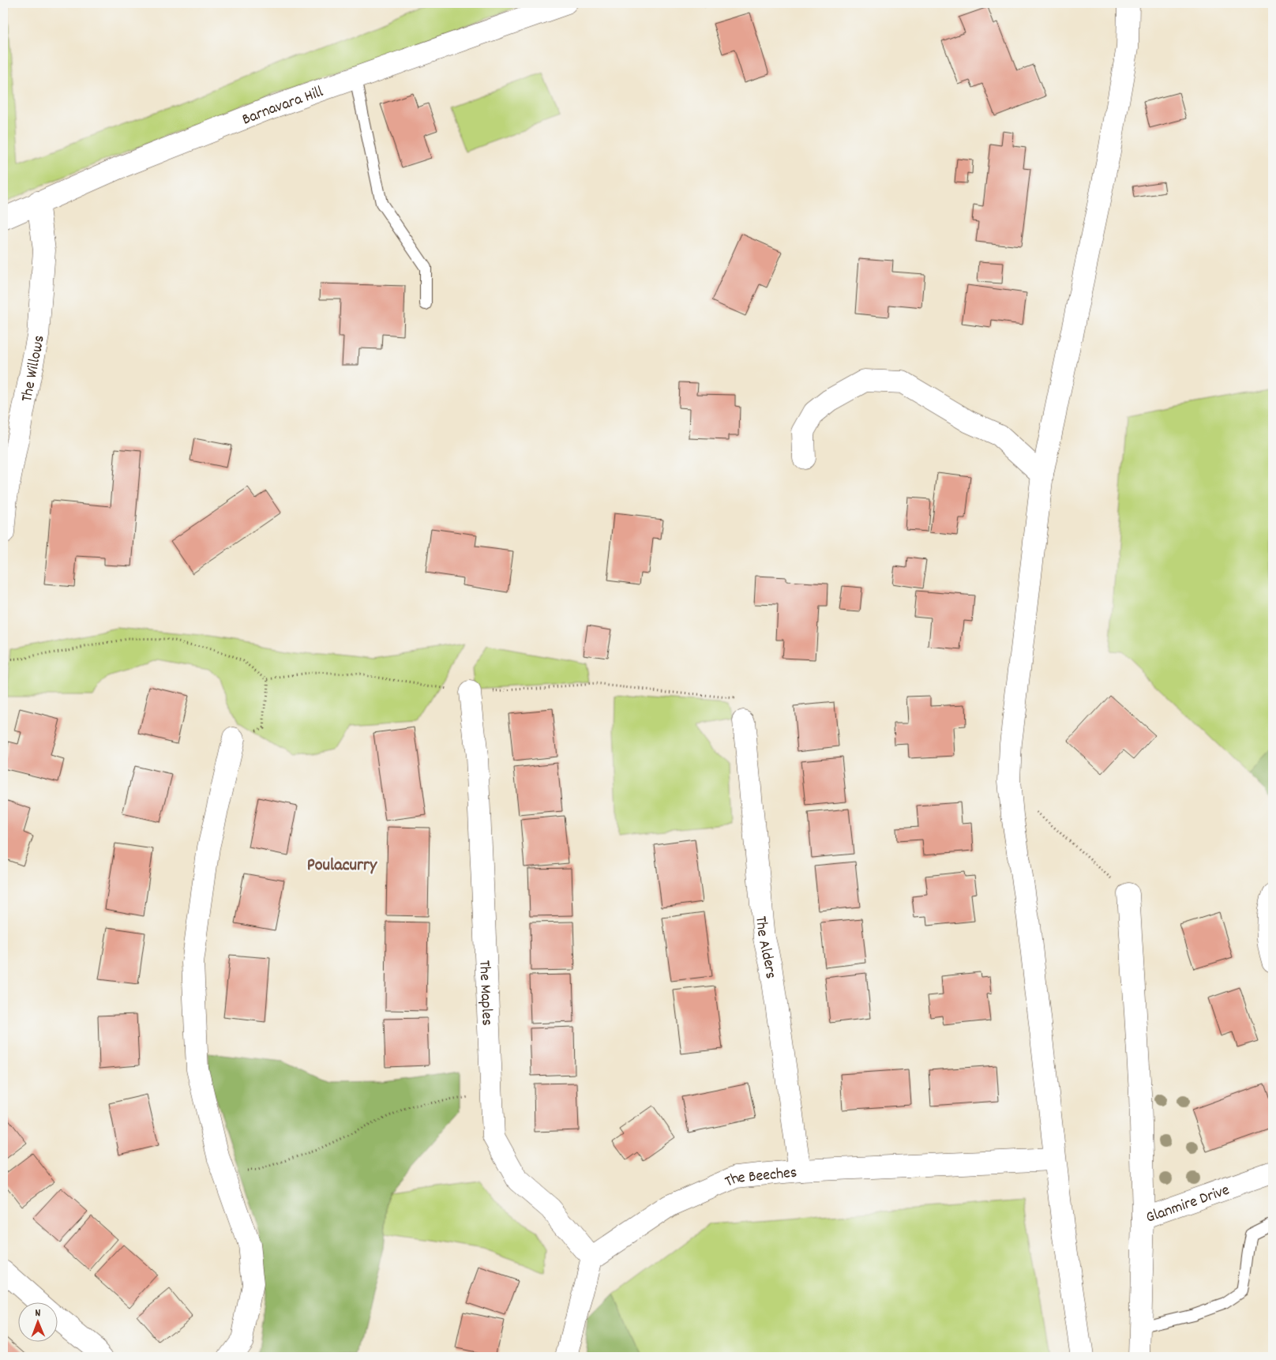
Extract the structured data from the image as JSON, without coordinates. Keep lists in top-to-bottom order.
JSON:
{
  "streets": {
    "street": [
      "Barnavara Hill",
      "The Willows",
      "The Alders",
      "The Maples",
      "The Beeches",
      "Glanmire Drive"
    ]
  },
  "crossings": [
    ["Barnavara Hill", "The Willows"],
    ["The Alders", "The Beeches"],
    ["The Maples", "The Beeches"]
  ],
  "districts": ["Poulacurry"],
  "north": "top"
}
